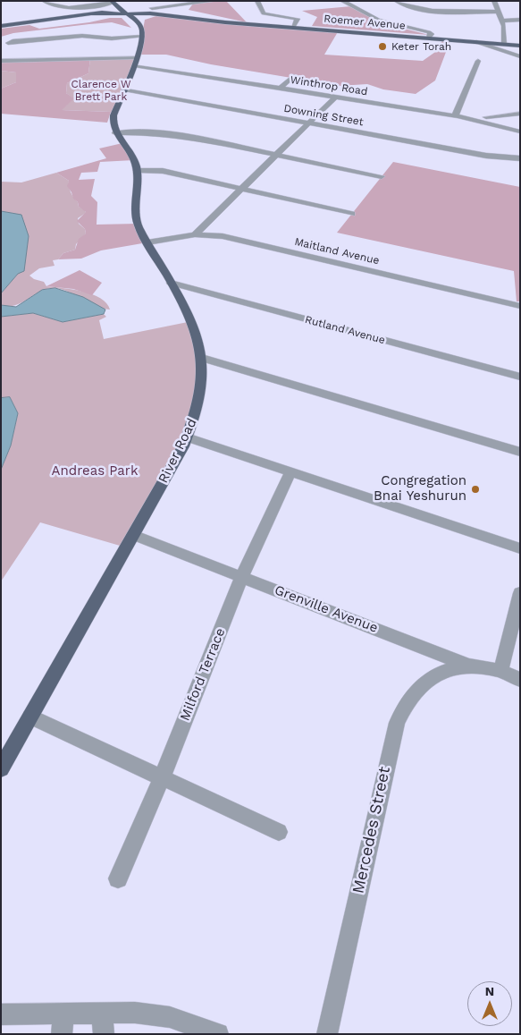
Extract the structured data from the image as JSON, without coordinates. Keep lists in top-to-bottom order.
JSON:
{
  "streets": {
    "main road": ["Roemer Avenue", "River Road"],
    "street": [
      "Winthrop Road",
      "Downing Street",
      "Maitland Avenue",
      "Rutland Avenue",
      "Grenville Avenue",
      "Milford Terrace",
      "Mercedes Street"
    ]
  },
  "crossings": [
    ["Maitland Avenue", "River Road"],
    ["Rutland Avenue", "River Road"],
    ["River Road", "Grenville Avenue"],
    ["Grenville Avenue", "Milford Terrace"],
    ["Grenville Avenue", "Mercedes Street"]
  ],
  "parks": ["Clarence W Brett Park", "Andreas Park"],
  "places": ["Keter Torah", "Congregation Bnai Yeshurun"],
  "north": "top"
}
